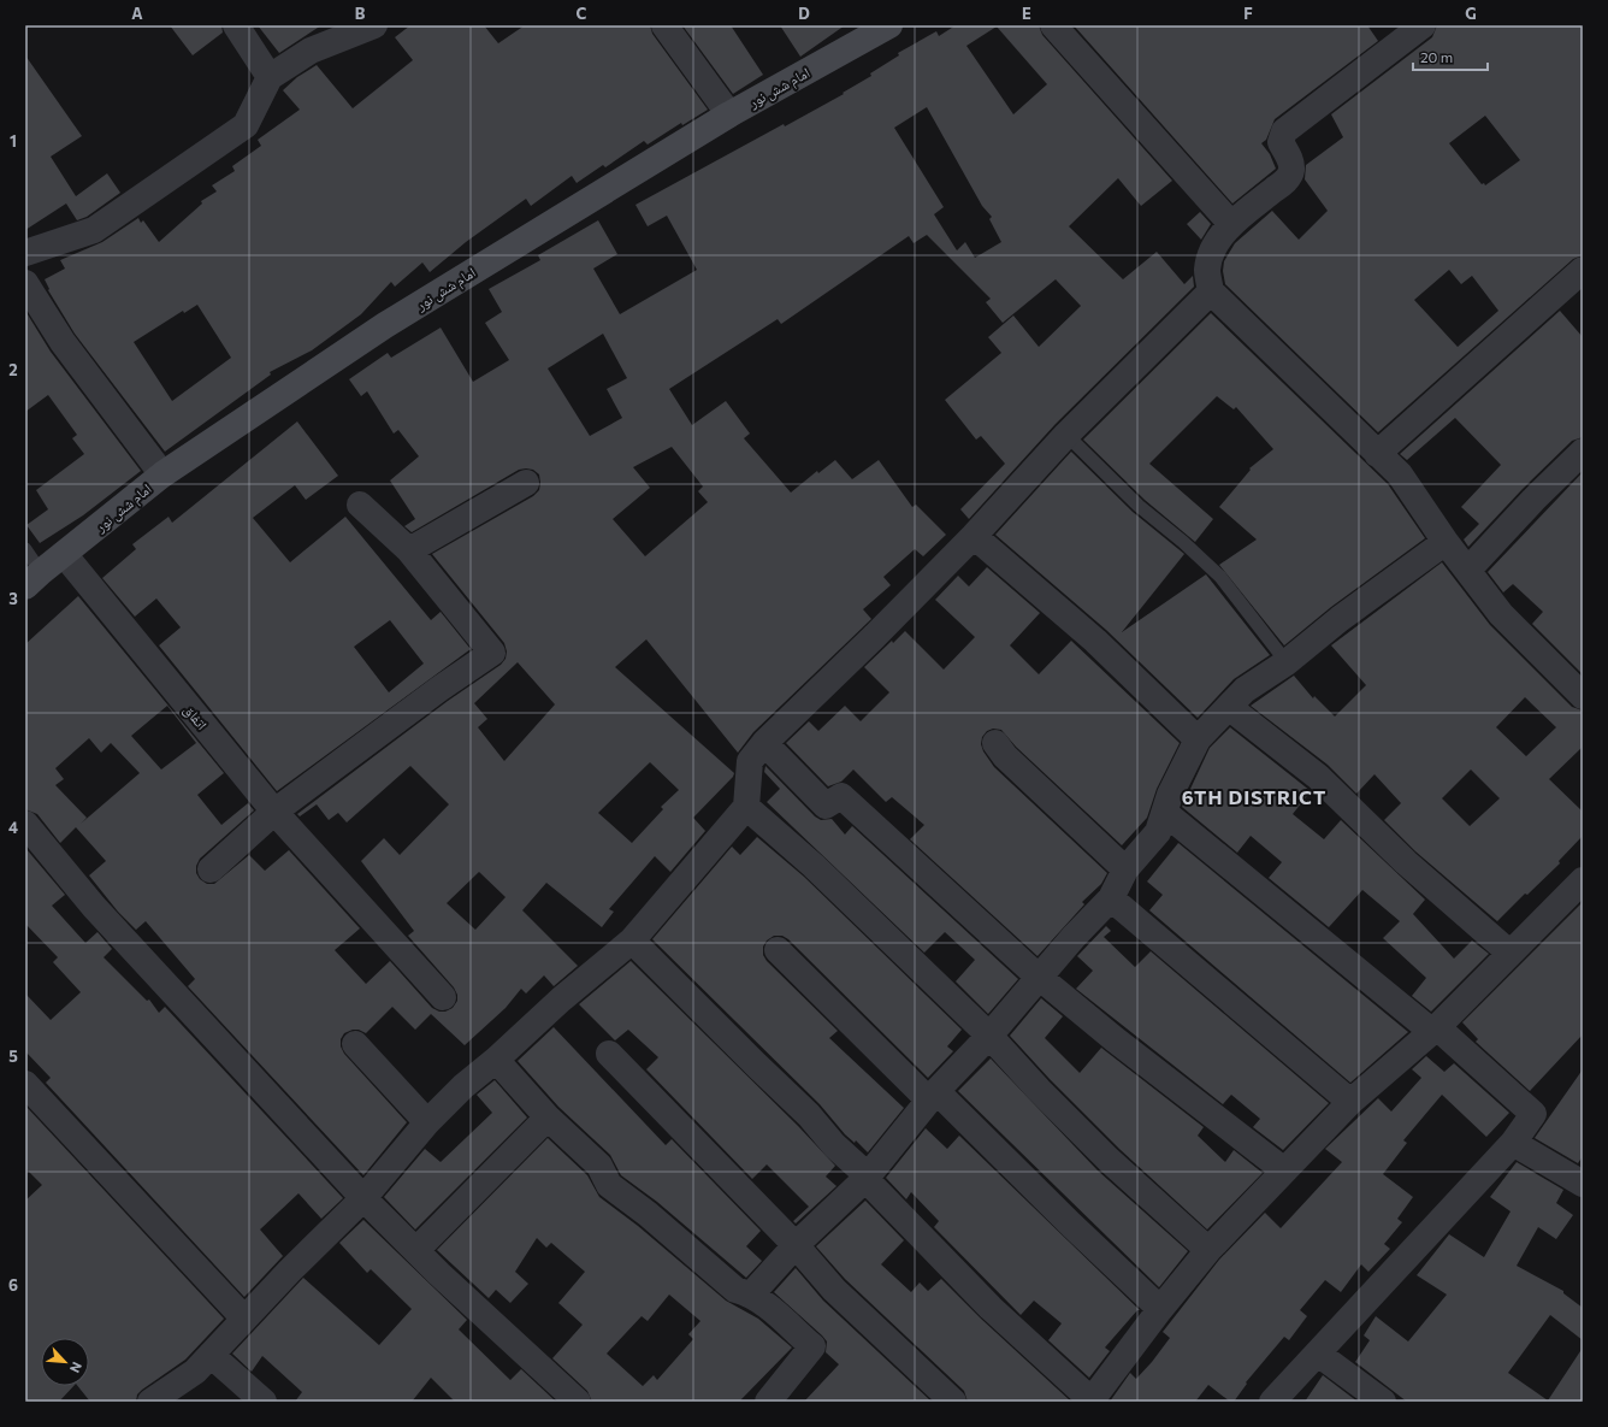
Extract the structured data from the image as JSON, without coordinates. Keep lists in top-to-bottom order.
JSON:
{
  "streets": {
    "street": ["امام شش نور", "اتفاق"]
  },
  "crossings": [
    ["امام شش نور", "اتفاق"]
  ],
  "districts": ["6TH DISTRICT"],
  "scale_bar": "20 m",
  "north": "bottom right",
  "grid": {
    "columns": [
      "A",
      "B",
      "C",
      "D",
      "E",
      "F",
      "G"
    ],
    "rows": [
      "1",
      "2",
      "3",
      "4",
      "5",
      "6"
    ]
  }
}
